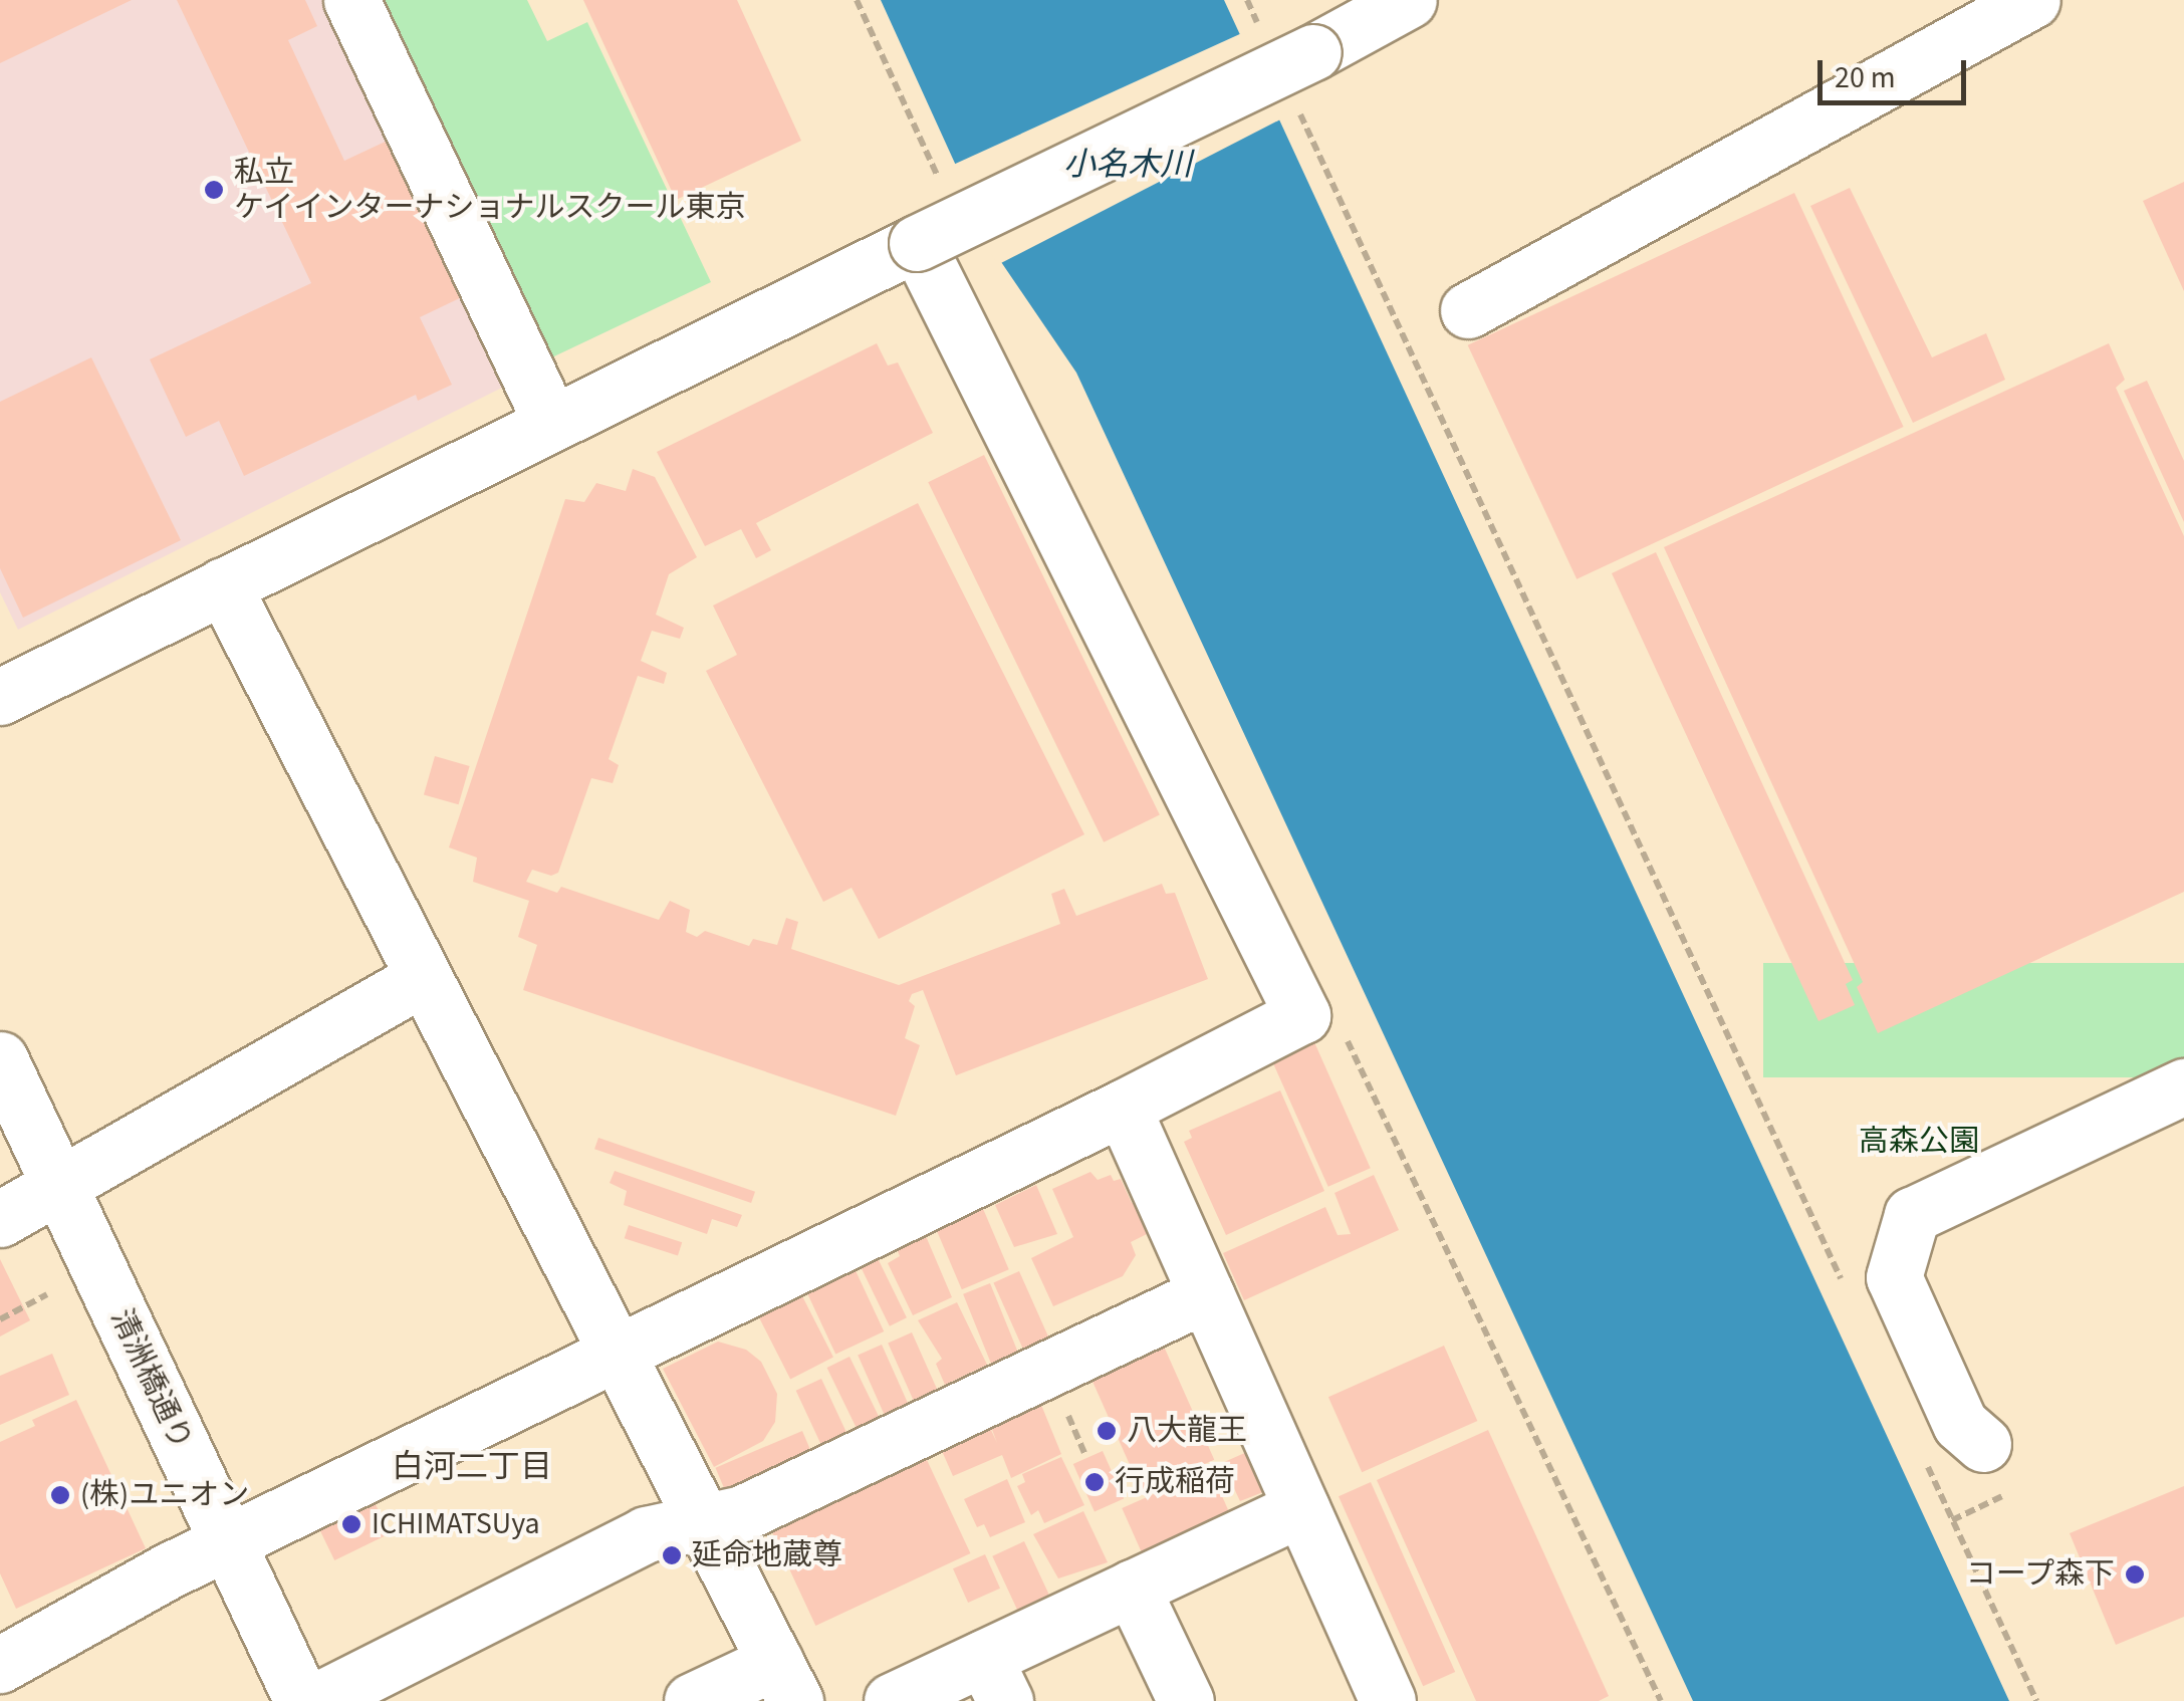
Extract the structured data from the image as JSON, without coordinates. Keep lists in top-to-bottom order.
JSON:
{
  "streets": {
    "street": ["清洲橋通り"]
  },
  "districts": ["白河二丁目"],
  "water": ["小名木川"],
  "parks": ["高森公園"],
  "places": [
    "私立 ケイインターナショナルスクール東京",
    "八大龍王",
    "行成稲荷",
    "(株)ユニオン",
    "ICHIMATSUya",
    "延命地蔵尊",
    "コープ森下"
  ],
  "scale_bar": "20 m"
}
